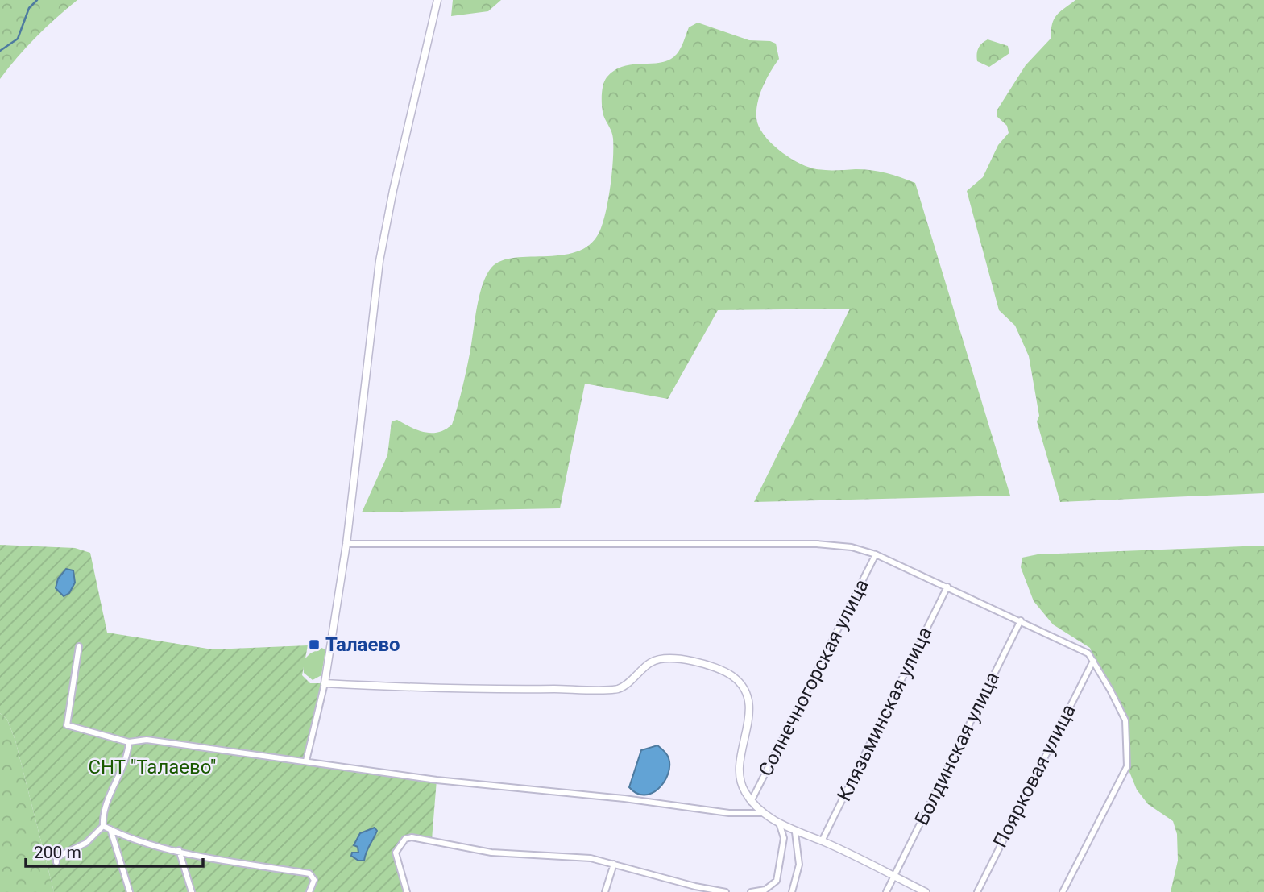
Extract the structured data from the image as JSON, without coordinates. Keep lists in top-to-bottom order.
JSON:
{
  "streets": {
    "street": [
      "Солнечногорская улица",
      "Клязьминская улица",
      "Болдинская улица",
      "Поярковая улица"
    ]
  },
  "parks": ["СНТ \"Талаево\""],
  "places": {
    "transit": ["Талаево"]
  },
  "scale_bar": "200 m"
}
